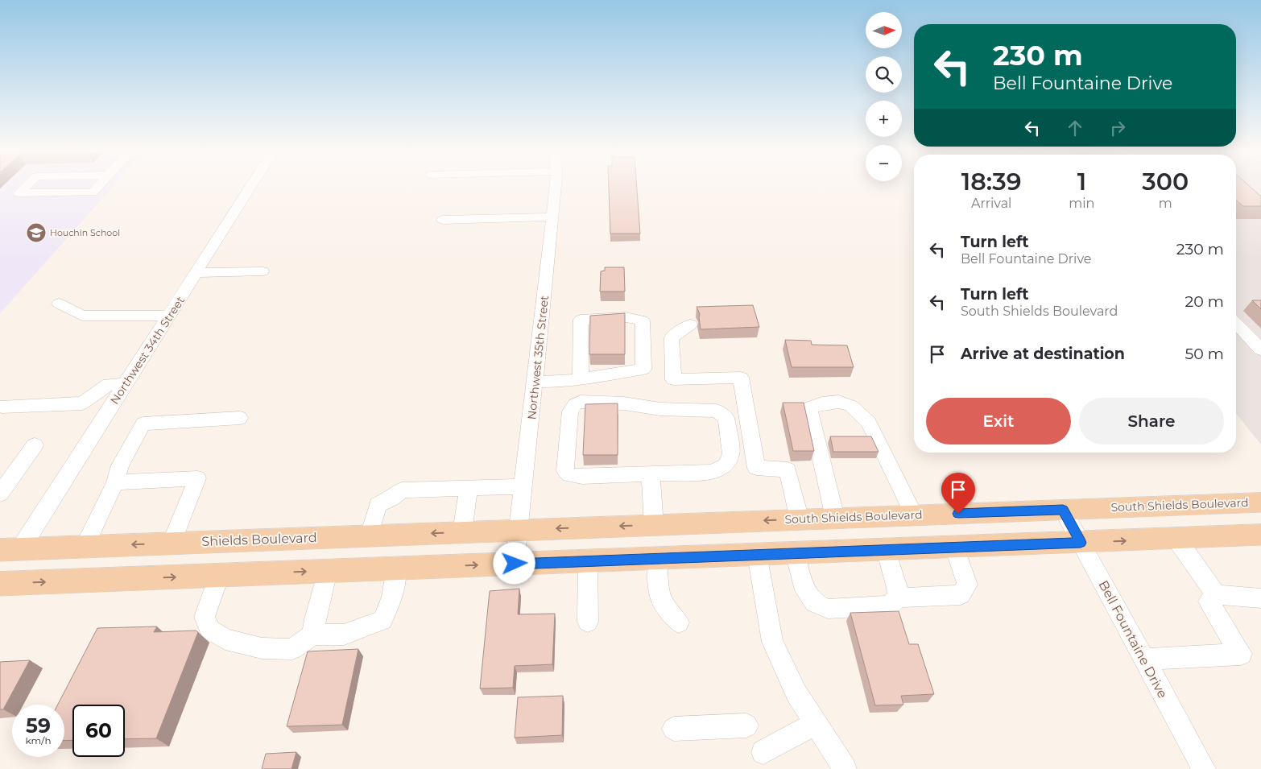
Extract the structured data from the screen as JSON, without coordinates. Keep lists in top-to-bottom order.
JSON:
{
  "streets": {
    "main road": ["South Shields Boulevard", "Shields Boulevard"],
    "street": ["Northwest 34th Street", "Northwest 35th Street", "Bell Fountaine Drive"]
  },
  "crossings": [
    ["Northwest 34th Street", "Shields Boulevard"],
    ["Northwest 35th Street", "South Shields Boulevard"],
    ["Northwest 35th Street", "Shields Boulevard"],
    ["South Shields Boulevard", "Shields Boulevard"],
    ["South Shields Boulevard", "Bell Fountaine Drive"]
  ],
  "places": {
    "school or university": ["Houchin School"]
  },
  "north": "right",
  "page": {
    "map_buttons": ["+", "−"],
    "turn": ["230 m", "Bell Fountaine Drive"],
    "eta": [
      "18:39",
      "Arrival",
      "1",
      "min",
      "300",
      "m"
    ],
    "list": [
      {
        "name": "Turn left",
        "note": "Bell Fountaine Drive",
        "value": "230 m"
      },
      {
        "name": "Turn left",
        "note": "South Shields Boulevard",
        "value": "20 m"
      },
      {
        "name": "Arrive at destination",
        "value": "50 m"
      }
    ],
    "buttons": ["Exit", "Share"],
    "speed": "59 km/h",
    "limit": "60"
  }
}
